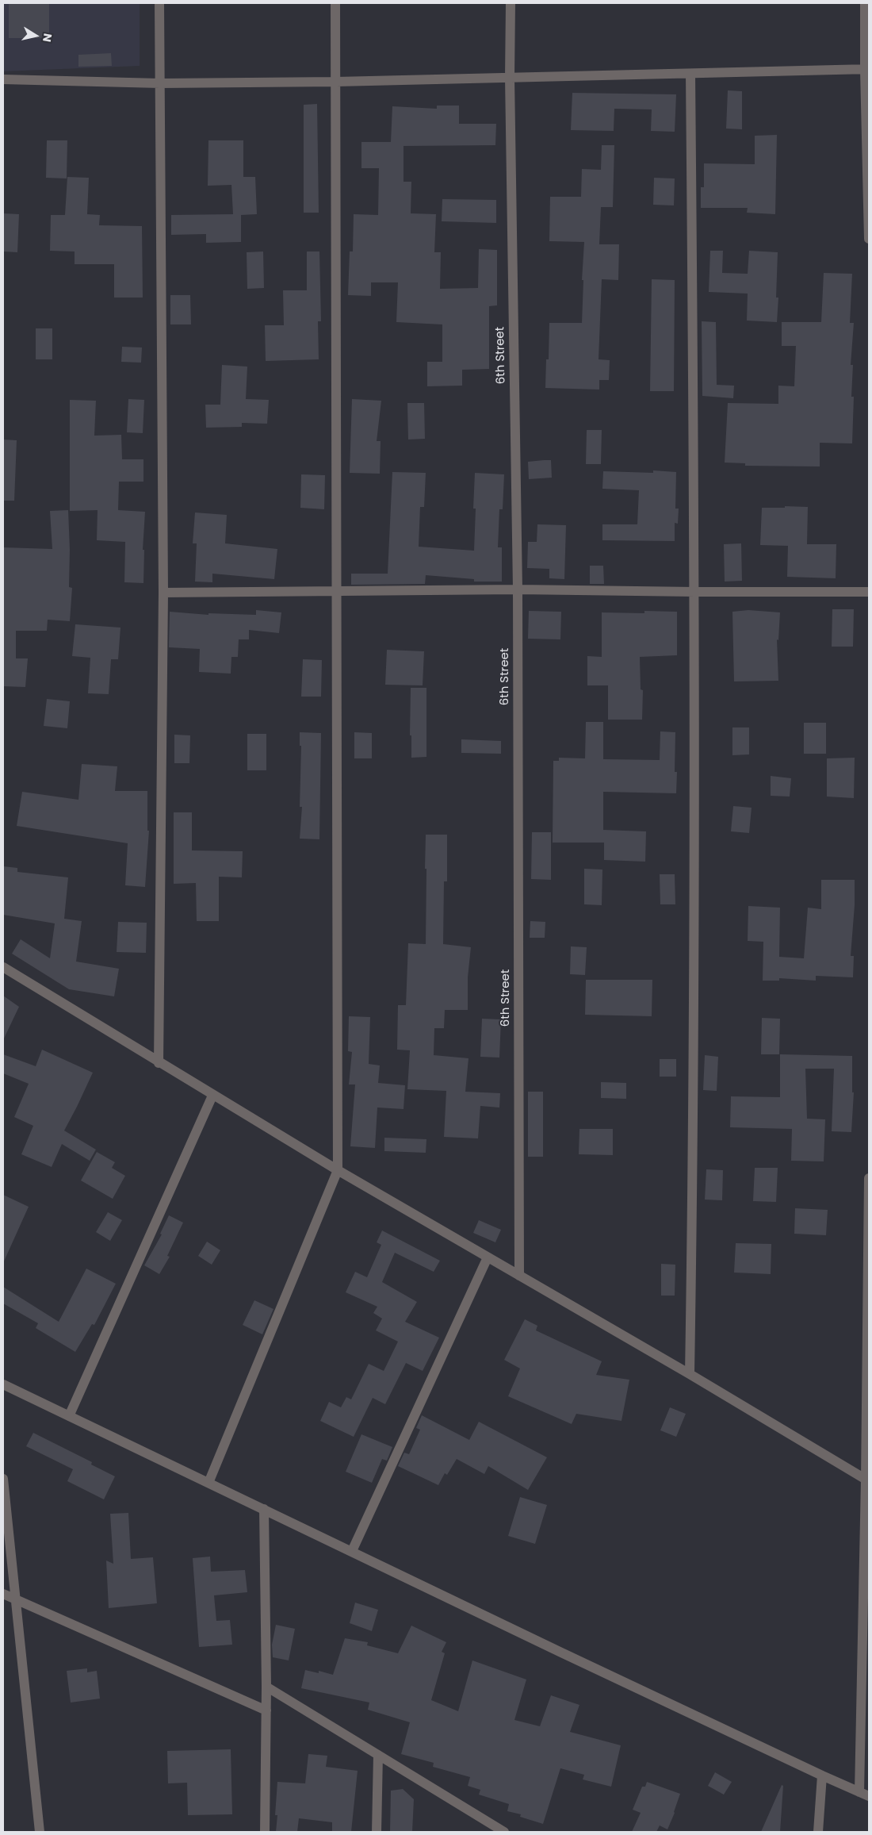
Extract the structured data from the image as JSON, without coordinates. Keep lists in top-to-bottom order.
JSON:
{
  "streets": {
    "street": ["6th Street"]
  },
  "north": "right"
}
